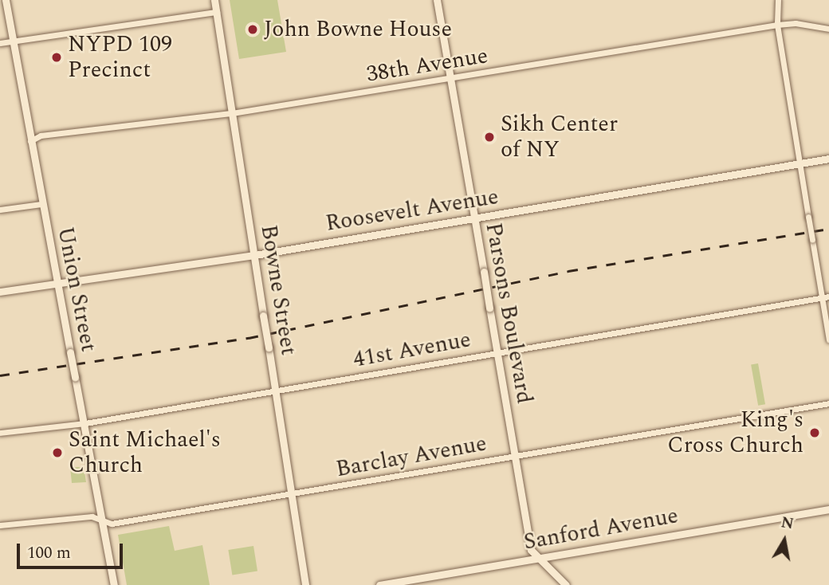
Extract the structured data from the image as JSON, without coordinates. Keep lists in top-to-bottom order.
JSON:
{
  "streets": {
    "street": [
      "38th Avenue",
      "Roosevelt Avenue",
      "Union Street",
      "Bowne Street",
      "Parsons Boulevard",
      "41st Avenue",
      "Barclay Avenue",
      "Sanford Avenue"
    ]
  },
  "crossings": [
    ["38th Avenue", "Union Street"],
    ["38th Avenue", "Bowne Street"],
    ["38th Avenue", "Parsons Boulevard"],
    ["Roosevelt Avenue", "Union Street"],
    ["Roosevelt Avenue", "Bowne Street"],
    ["Roosevelt Avenue", "Parsons Boulevard"],
    ["Union Street", "41st Avenue"],
    ["Union Street", "Barclay Avenue"],
    ["Bowne Street", "41st Avenue"],
    ["Bowne Street", "Barclay Avenue"],
    ["Parsons Boulevard", "41st Avenue"],
    ["Parsons Boulevard", "Barclay Avenue"],
    ["Parsons Boulevard", "Sanford Avenue"]
  ],
  "places": [
    "John Bowne House",
    "NYPD 109 Precinct",
    "Sikh Center of NY",
    "King's Cross Church",
    "Saint Michael's Church"
  ],
  "scale_bar": "100 m",
  "north": "top"
}
